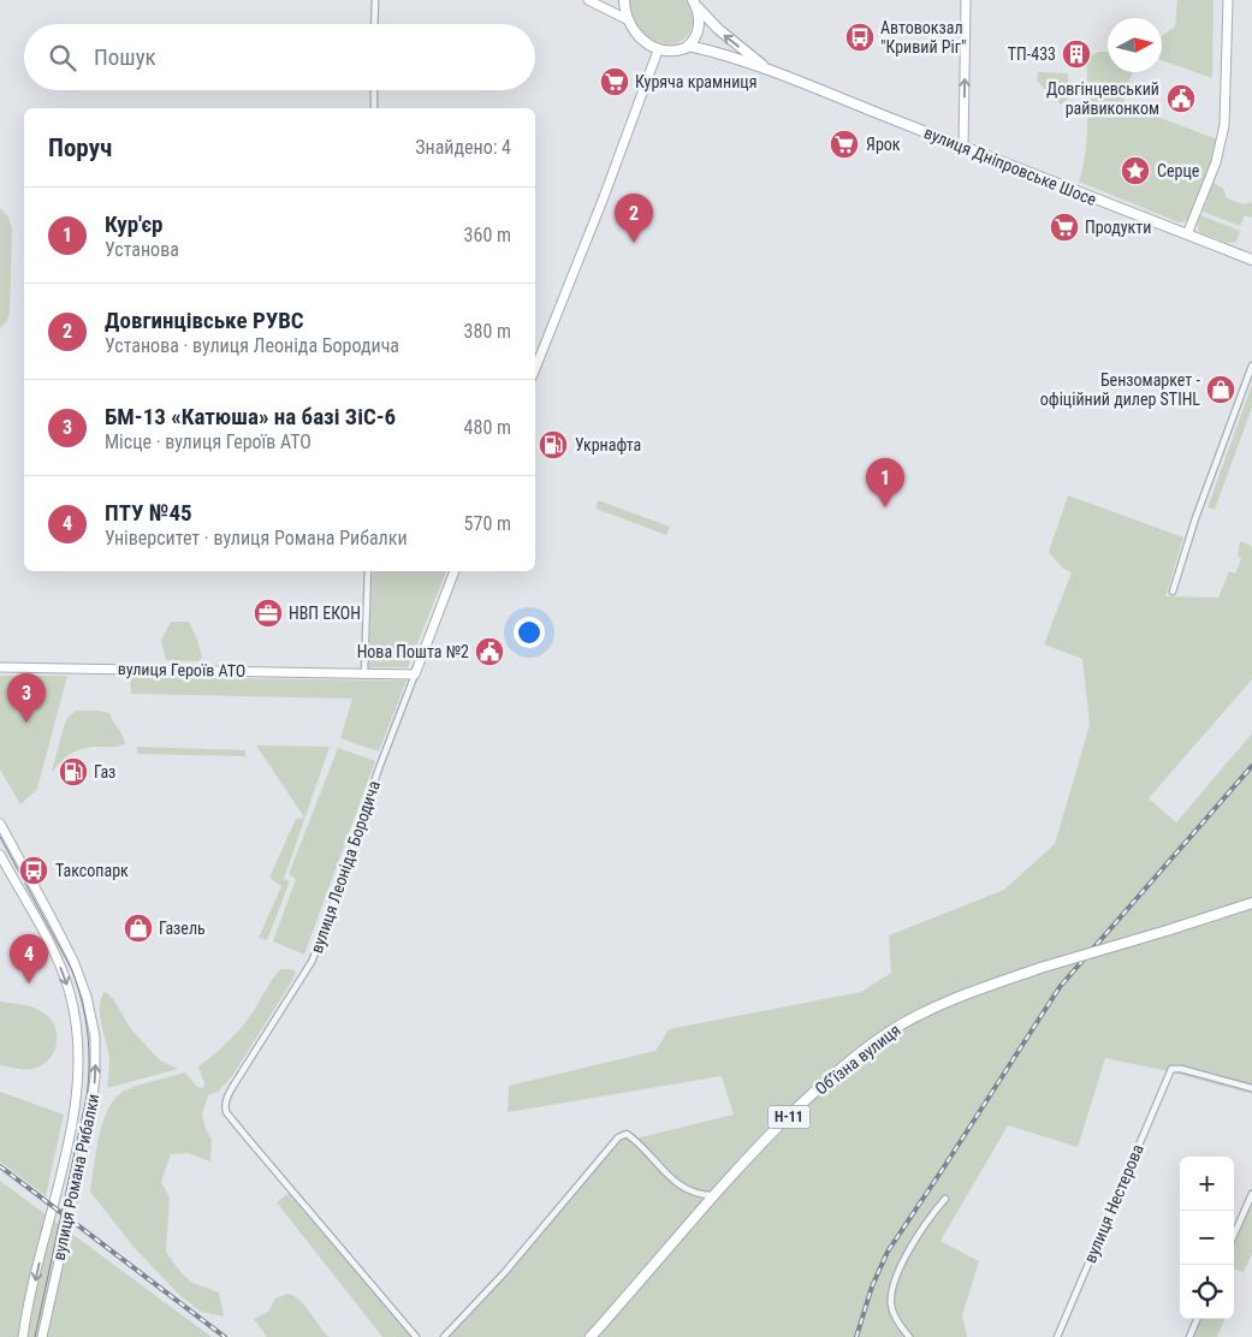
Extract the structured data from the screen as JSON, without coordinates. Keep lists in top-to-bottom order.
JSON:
{
  "streets": {
    "main road": ["вулиця Дніпровське Шосе", "Обʼїзна вулиця", "Н-11"],
    "street": [
      "вулиця Героїв АТО",
      "вулиця Леоніда Бородича",
      "вулиця Романа Рибалки",
      "вулиця Нестерова"
    ]
  },
  "crossings": [
    ["вулиця Героїв АТО", "вулиця Леоніда Бородича"]
  ],
  "places": {
    "bus stop": ["Автовокзал \"Кривий Ріг\"", "Таксопарк"],
    "building": ["ТП-433"],
    "supermarket": ["Куряча крамниця", "Ярок", "Продукти"],
    "public building": ["Довгінцевський райвиконком", "Нова Пошта №2"],
    "place": ["Серце"],
    "shop": ["Бензомаркет - офіційний дилер STIHL", "Газель"],
    "fuel station": ["Укрнафта", "Газ"],
    "office": ["НВП ЕКОН"]
  },
  "north": "right",
  "page": {
    "search": "Пошук",
    "heading": ["Поруч", "Знайдено: 4"],
    "list": [
      {
        "mark": "1",
        "name": "Кур'єр",
        "note": "Установа",
        "value": "360 m"
      },
      {
        "mark": "2",
        "name": "Довгинцівське РУВС",
        "note": "Установа · вулиця Леоніда Бородича",
        "value": "380 m"
      },
      {
        "mark": "3",
        "name": "БМ-13 «Катюша» на базі ЗіС-6",
        "note": "Місце · вулиця Героїв АТО",
        "value": "480 m"
      },
      {
        "mark": "4",
        "name": "ПТУ №45",
        "note": "Університет · вулиця Романа Рибалки",
        "value": "570 m"
      }
    ],
    "pins": [
      "2",
      "1",
      "3",
      "4"
    ],
    "map_buttons": ["+", "−"]
  }
}
